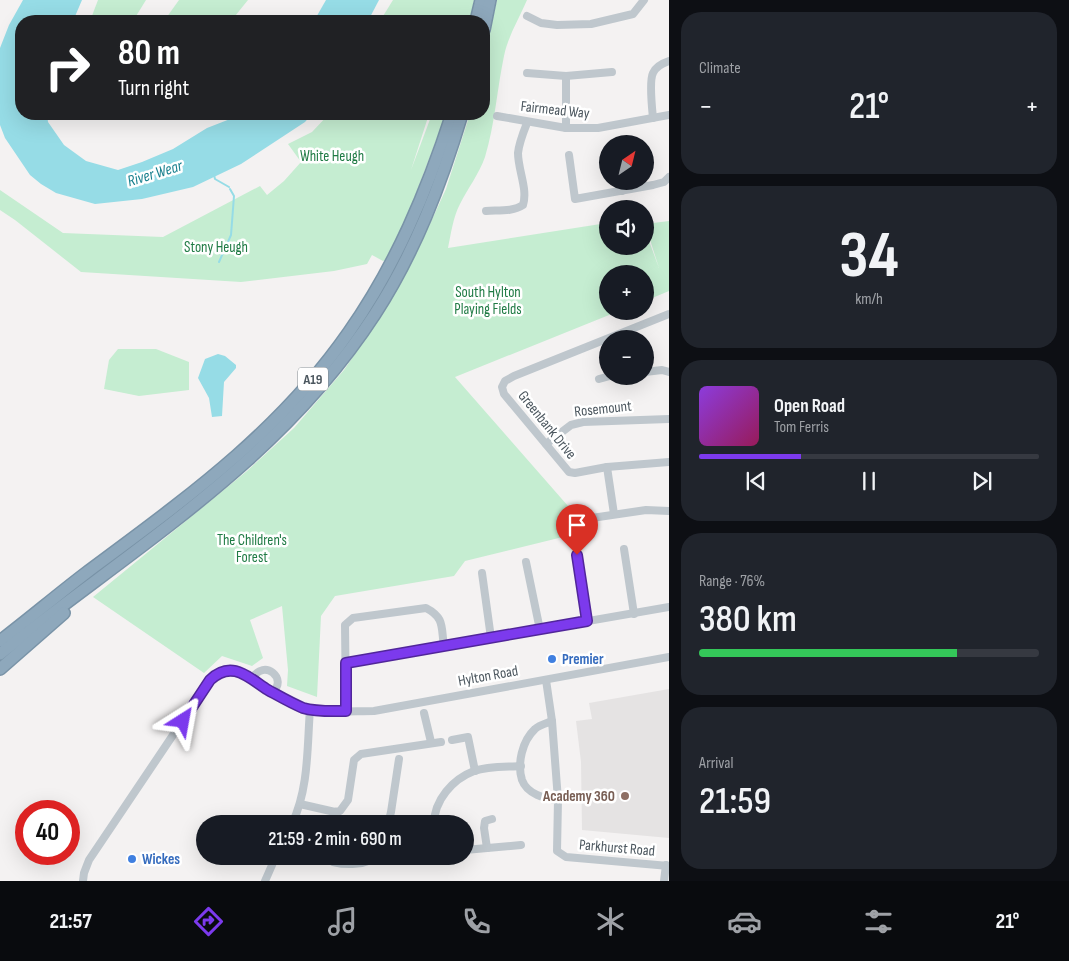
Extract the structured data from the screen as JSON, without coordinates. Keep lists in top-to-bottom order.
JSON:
{
  "streets": {
    "highway": ["A19"],
    "street": [
      "Fairmead Way",
      "Rosemount",
      "Greenbank Drive",
      "Hylton Road",
      "Parkhurst Road"
    ]
  },
  "crossings": [
    ["Rosemount", "Greenbank Drive"]
  ],
  "water": ["River Wear"],
  "parks": [
    "White Heugh",
    "Stony Heugh",
    "South Hylton Playing Fields",
    "The Children's Forest"
  ],
  "places": ["Premier", "Academy 360", "Wickes"],
  "north": "top right",
  "page": {
    "tile": [
      "Climate",
      ["34", "km/h"],
      ["Range · 76%", "380 km"],
      ["Arrival", "21:59"]
    ],
    "turn": ["80 m", "Turn right"],
    "heat": ["−", "21°", "+"],
    "map_buttons": ["+", "−"],
    "song": ["Open Road", "Tom Ferris"],
    "limit": "40",
    "trip": "21:59 · 2 min · 690 m",
    "tabs": ["21:57", "21°"]
  }
}
